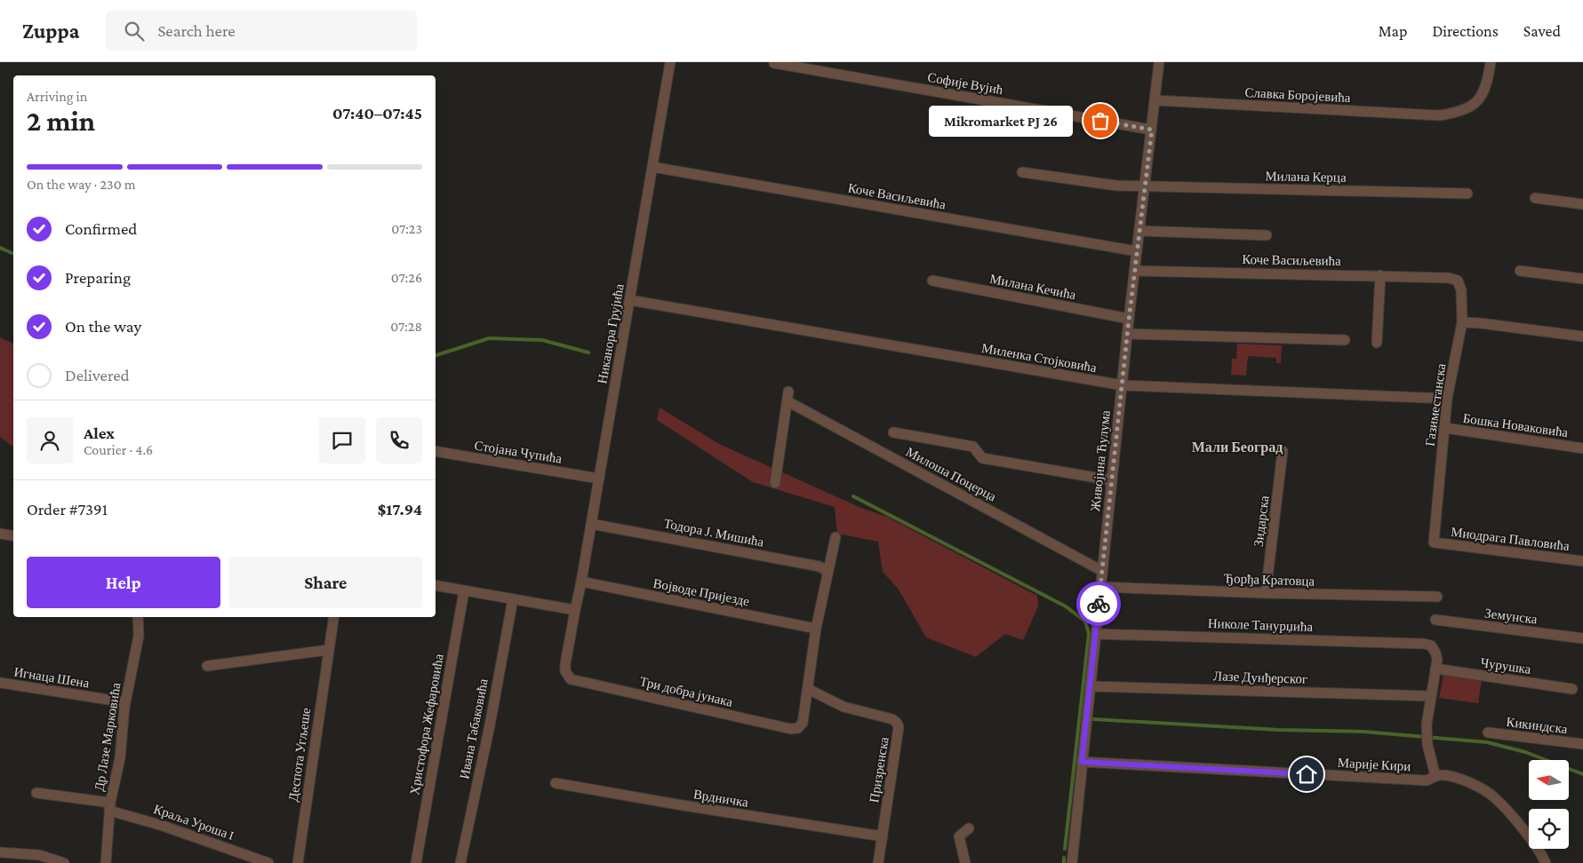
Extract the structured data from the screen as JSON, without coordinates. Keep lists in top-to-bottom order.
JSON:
{
  "streets": {
    "street": [
      "Софије Вујић",
      "Славка Боројевића",
      "Милана Керца",
      "Коче Васиљевића",
      "Милана Кечића",
      "Никанора Грујића",
      "Миленка Стојковића",
      "Газиместанска",
      "Бошка Новаковића",
      "Стојана Чупића",
      "Живојина Ћулума",
      "Милоша Поцерца",
      "Зидарска",
      "Тодора Ј. Мишића",
      "Миодрага Павловића",
      "Ђорђа Кратовца",
      "Војводе Пријезде",
      "Земунска",
      "Николе Танурџића",
      "Чурушка",
      "Игнаца Шена",
      "Лазе Дунђерског",
      "Три добра јунака",
      "Христофора Жефаровића",
      "Кикиндска",
      "Ивана Табаковића",
      "Др Лазе Марковића",
      "Деспота Угљеше",
      "Марије Кири",
      "Призренска",
      "Врдничка",
      "Краља Уроша I"
    ]
  },
  "crossings": [
    ["Софије Вујић", "Живојина Ћулума"],
    ["Славка Боројевића", "Живојина Ћулума"],
    ["Милана Керца", "Живојина Ћулума"],
    ["Коче Васиљевића", "Никанора Грујића"],
    ["Коче Васиљевића", "Газиместанска"],
    ["Коче Васиљевића", "Живојина Ћулума"],
    ["Милана Кечића", "Живојина Ћулума"],
    ["Никанора Грујића", "Миленка Стојковића"],
    ["Никанора Грујића", "Стојана Чупића"],
    ["Никанора Грујића", "Тодора Ј. Мишића"],
    ["Никанора Грујића", "Војводе Пријезде"],
    ["Никанора Грујића", "Три добра јунака"],
    ["Миленка Стојковића", "Газиместанска"],
    ["Миленка Стојковића", "Живојина Ћулума"],
    ["Газиместанска", "Бошка Новаковића"],
    ["Газиместанска", "Миодрага Павловића"],
    ["Живојина Ћулума", "Милоша Поцерца"],
    ["Живојина Ћулума", "Ђорђа Кратовца"],
    ["Живојина Ћулума", "Николе Танурџића"],
    ["Живојина Ћулума", "Лазе Дунђерског"],
    ["Живојина Ћулума", "Марије Кири"],
    ["Зидарска", "Ђорђа Кратовца"],
    ["Николе Танурџића", "Чурушка"],
    ["Игнаца Шена", "Др Лазе Марковића"],
    ["Три добра јунака", "Призренска"],
    ["Др Лазе Марковића", "Краља Уроша I"],
    ["Призренска", "Врдничка"]
  ],
  "districts": ["Мали Београд"],
  "places": ["Mikromarket PJ 26"],
  "north": "left",
  "page": {
    "header": "Zuppa",
    "search": "Search here",
    "nav": ["Map", "Directions", "Saved"],
    "heading": ["2 min", "Arriving in", "07:40–07:45"],
    "panel": [
      "Alex",
      "Courier · 4.6",
      "Order #7391",
      "$17.94"
    ],
    "bubble": "Mikromarket PJ 26",
    "bar": "On the way · 230 m",
    "list": [
      ["Confirmed", "07:23"],
      ["Preparing", "07:26"],
      ["On the way", "07:28"],
      "Delivered"
    ],
    "buttons": ["Help", "Share"]
  }
}
